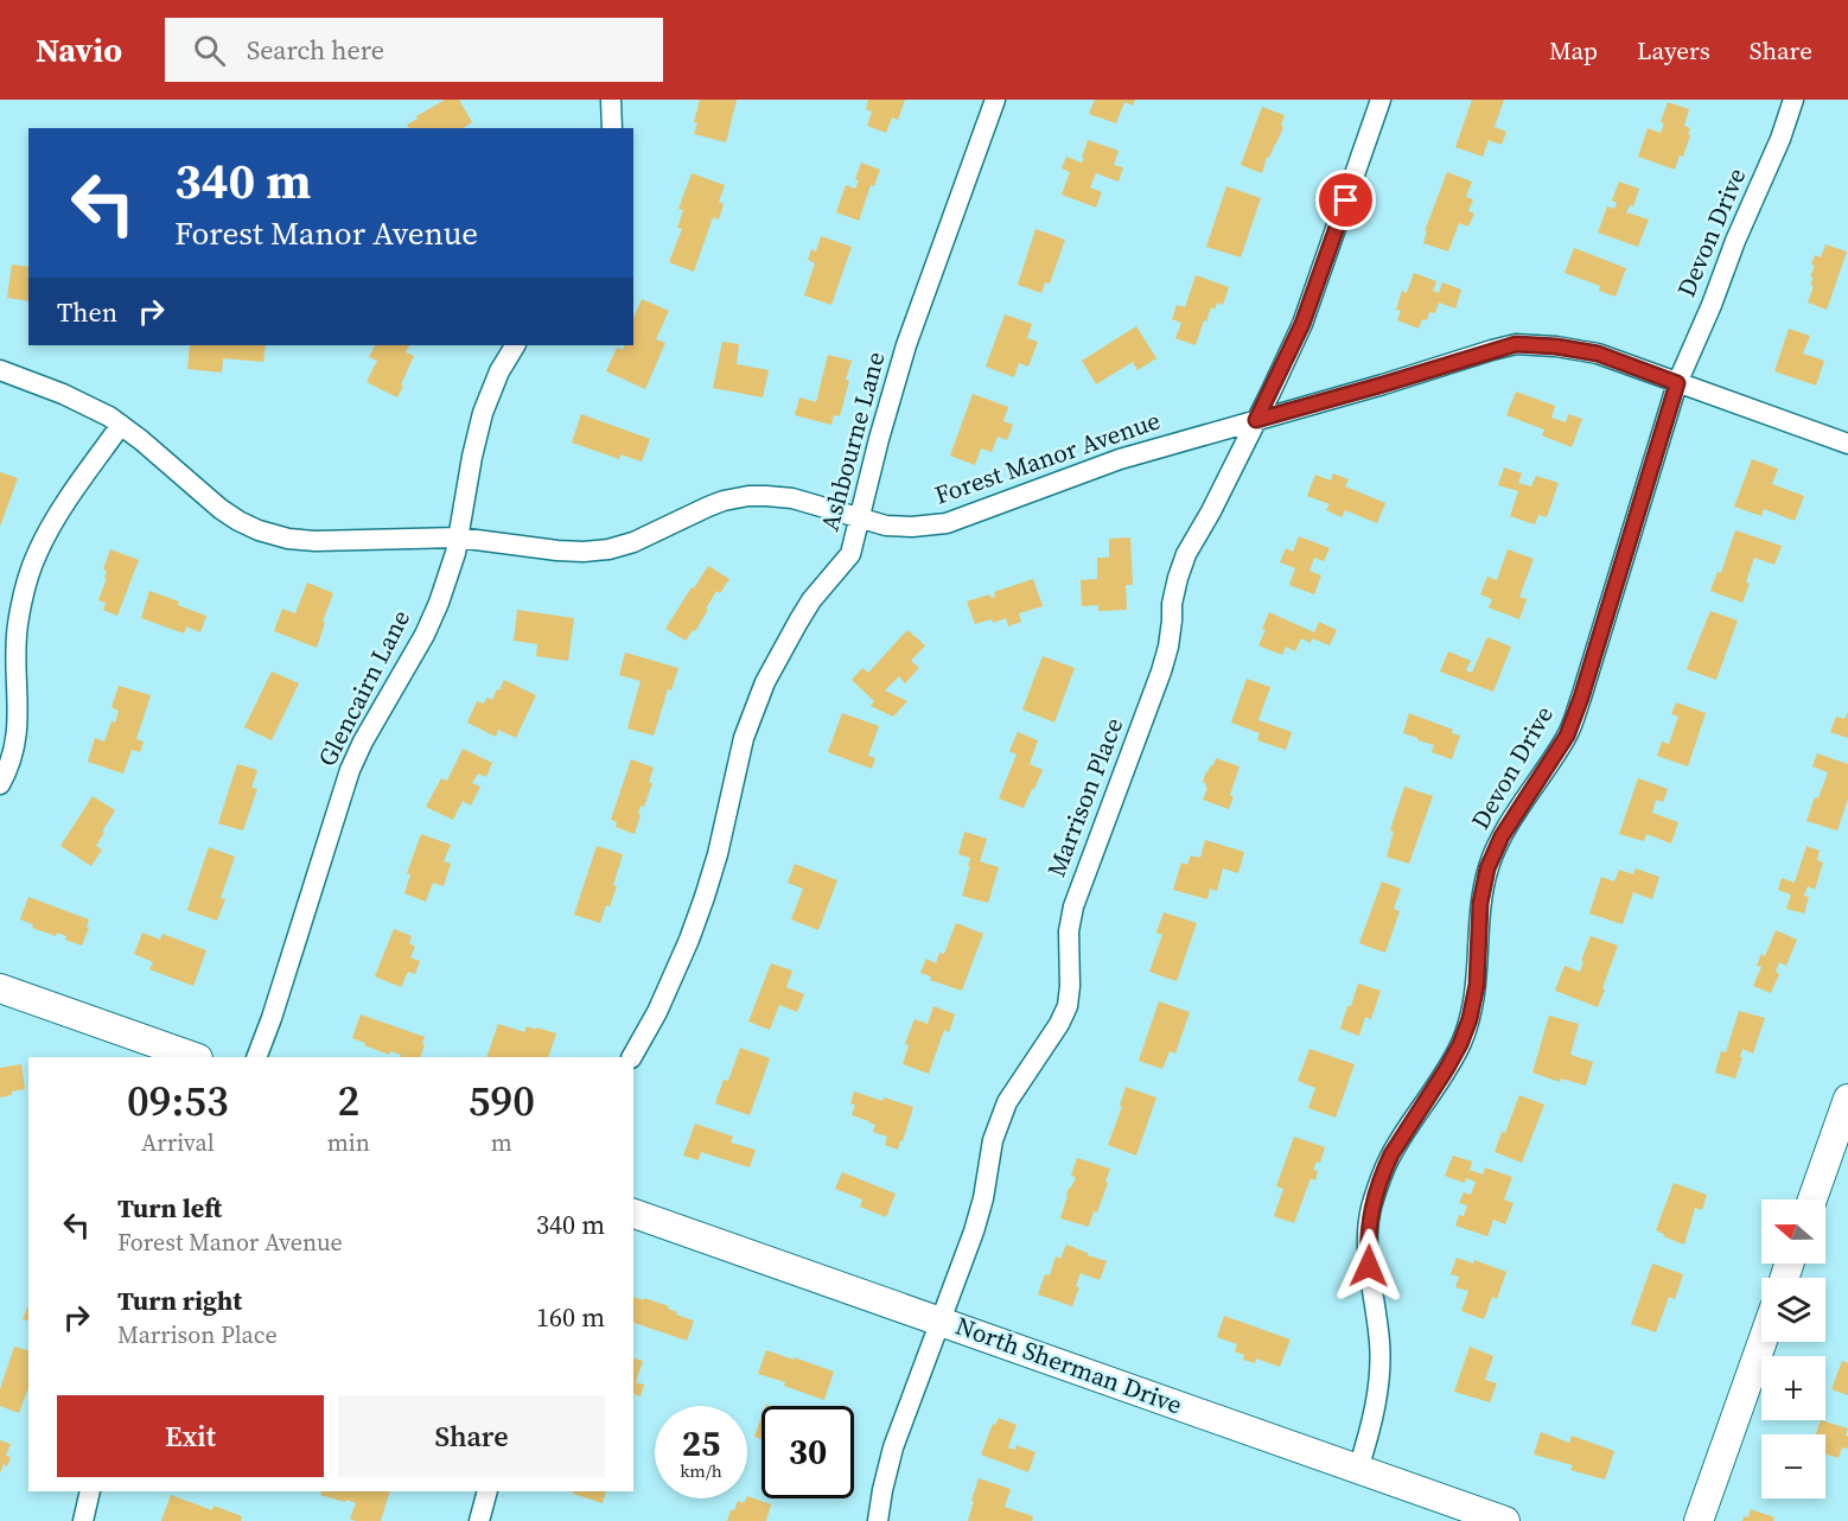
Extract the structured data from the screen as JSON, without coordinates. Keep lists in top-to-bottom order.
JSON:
{
  "streets": {
    "main road": ["North Sherman Drive"],
    "street": [
      "Devon Drive",
      "Ashbourne Lane",
      "Forest Manor Avenue",
      "Glencairn Lane",
      "Marrison Place"
    ]
  },
  "crossings": [
    ["Devon Drive", "Forest Manor Avenue"],
    ["Devon Drive", "North Sherman Drive"],
    ["Ashbourne Lane", "Forest Manor Avenue"],
    ["Forest Manor Avenue", "Glencairn Lane"],
    ["Forest Manor Avenue", "Marrison Place"],
    ["Marrison Place", "North Sherman Drive"]
  ],
  "north": "left",
  "page": {
    "header": "Navio",
    "search": "Search here",
    "nav": ["Map", "Layers", "Share"],
    "turn": ["340 m", "Forest Manor Avenue"],
    "then": "Then",
    "eta": [
      "09:53",
      "Arrival",
      "2",
      "min",
      "590",
      "m"
    ],
    "list": [
      {
        "name": "Turn left",
        "note": "Forest Manor Avenue",
        "value": "340 m"
      },
      {
        "name": "Turn right",
        "note": "Marrison Place",
        "value": "160 m"
      }
    ],
    "map_buttons": ["+", "−"],
    "buttons": ["Exit", "Share"],
    "speed": "25 km/h",
    "limit": "30"
  }
}
